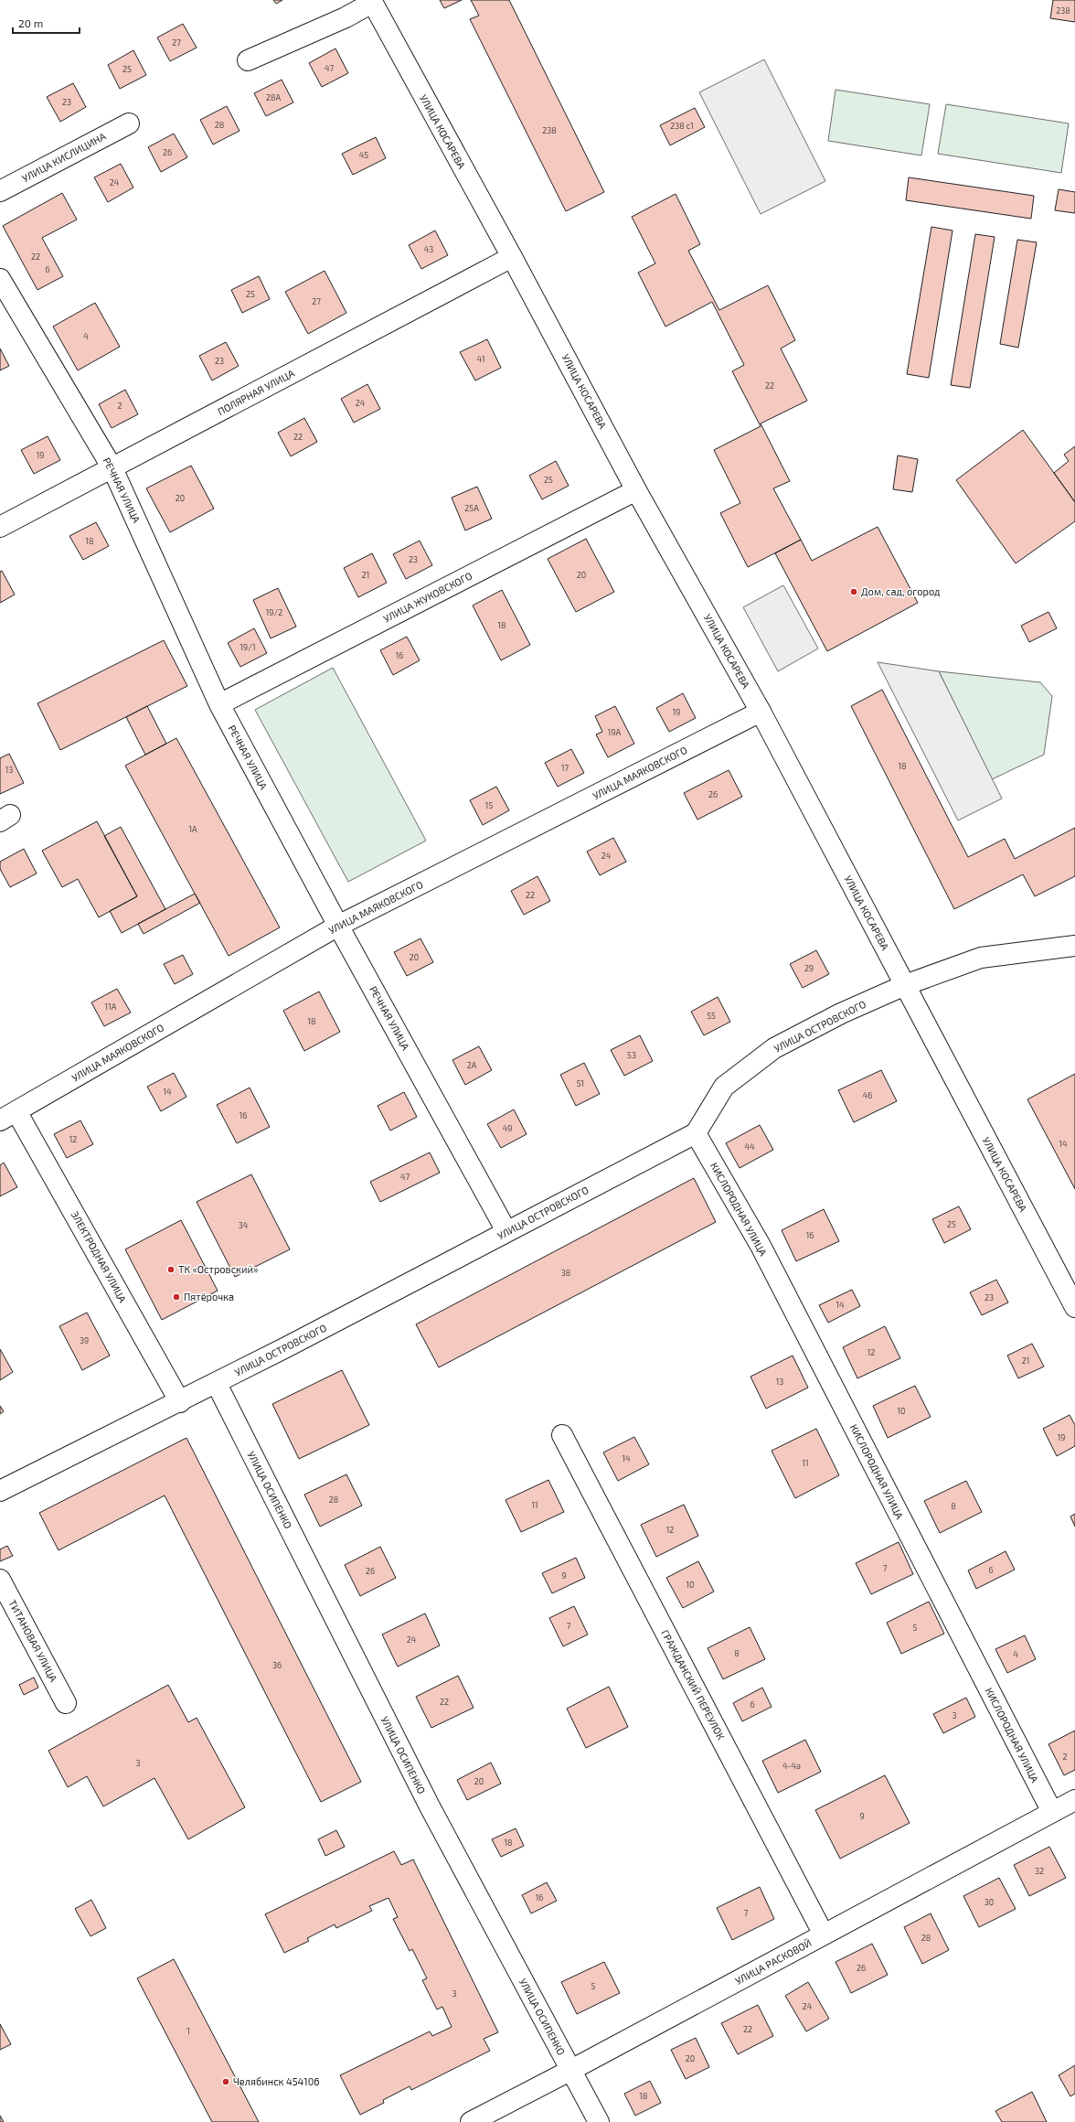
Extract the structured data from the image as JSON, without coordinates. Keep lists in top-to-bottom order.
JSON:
{
  "streets": {
    "street": [
      "УЛИЦА КОСАРЕВА",
      "УЛИЦА КИСЛИЦИНА",
      "ПОЛЯРНАЯ УЛИЦА",
      "РЕЧНАЯ УЛИЦА",
      "УЛИЦА ЖУКОВСКОГО",
      "УЛИЦА МАЯКОВСКОГО",
      "УЛИЦА ОСТРОВСКОГО",
      "КИСЛОРОДНАЯ УЛИЦА",
      "ЭЛЕКТРОДНАЯ УЛИЦА",
      "УЛИЦА ОСИПЕНКО",
      "ТИТАНОВАЯ УЛИЦА",
      "ГРАЖДАНСКИЙ ПЕРЕУЛОК",
      "УЛИЦА РАСКОВОЙ"
    ]
  },
  "crossings": [
    ["УЛИЦА КОСАРЕВА", "ПОЛЯРНАЯ УЛИЦА"],
    ["УЛИЦА КОСАРЕВА", "УЛИЦА ЖУКОВСКОГО"],
    ["УЛИЦА КОСАРЕВА", "УЛИЦА МАЯКОВСКОГО"],
    ["УЛИЦА КОСАРЕВА", "УЛИЦА ОСТРОВСКОГО"],
    ["ПОЛЯРНАЯ УЛИЦА", "РЕЧНАЯ УЛИЦА"],
    ["РЕЧНАЯ УЛИЦА", "УЛИЦА ЖУКОВСКОГО"],
    ["РЕЧНАЯ УЛИЦА", "УЛИЦА МАЯКОВСКОГО"],
    ["РЕЧНАЯ УЛИЦА", "УЛИЦА ОСТРОВСКОГО"],
    ["УЛИЦА МАЯКОВСКОГО", "ЭЛЕКТРОДНАЯ УЛИЦА"],
    ["УЛИЦА ОСТРОВСКОГО", "КИСЛОРОДНАЯ УЛИЦА"],
    ["УЛИЦА ОСТРОВСКОГО", "ЭЛЕКТРОДНАЯ УЛИЦА"],
    ["УЛИЦА ОСТРОВСКОГО", "УЛИЦА ОСИПЕНКО"],
    ["КИСЛОРОДНАЯ УЛИЦА", "УЛИЦА РАСКОВОЙ"],
    ["УЛИЦА ОСИПЕНКО", "УЛИЦА РАСКОВОЙ"],
    ["ГРАЖДАНСКИЙ ПЕРЕУЛОК", "УЛИЦА РАСКОВОЙ"]
  ],
  "places": [
    "Дом, сад, огород",
    "ТК «Островский»",
    "Пятёрочка",
    "Челябинск 454106"
  ],
  "house_numbers": [
    "238",
    "27",
    "47",
    "25",
    "28А",
    "23",
    "28",
    "238 с1",
    "238",
    "26",
    "45",
    "24",
    "43",
    "22",
    "6",
    "25",
    "27",
    "4",
    "41",
    "23",
    "22",
    "24",
    "2",
    "22",
    "19",
    "25",
    "20",
    "25А",
    "18",
    "23",
    "21",
    "20",
    "19/2",
    "18",
    "19/1",
    "16",
    "19",
    "19А",
    "18",
    "17",
    "13",
    "26",
    "15",
    "1А",
    "24",
    "22",
    "20",
    "29",
    "11А",
    "55",
    "18",
    "53",
    "2А",
    "51",
    "14",
    "46",
    "16",
    "49",
    "12",
    "14",
    "44",
    "47",
    "25",
    "34",
    "16",
    "38",
    "23",
    "14",
    "39",
    "12",
    "21",
    "13",
    "10",
    "19",
    "14",
    "11",
    "28",
    "11",
    "8",
    "12",
    "7",
    "6",
    "26",
    "9",
    "10",
    "7",
    "5",
    "24",
    "8",
    "4",
    "36",
    "22",
    "6",
    "3",
    "2",
    "3",
    "4-4а",
    "20",
    "9",
    "18",
    "32",
    "16",
    "30",
    "7",
    "28",
    "26",
    "5",
    "3",
    "24",
    "22",
    "1",
    "20",
    "18"
  ],
  "scale_bar": "20 m"
}
